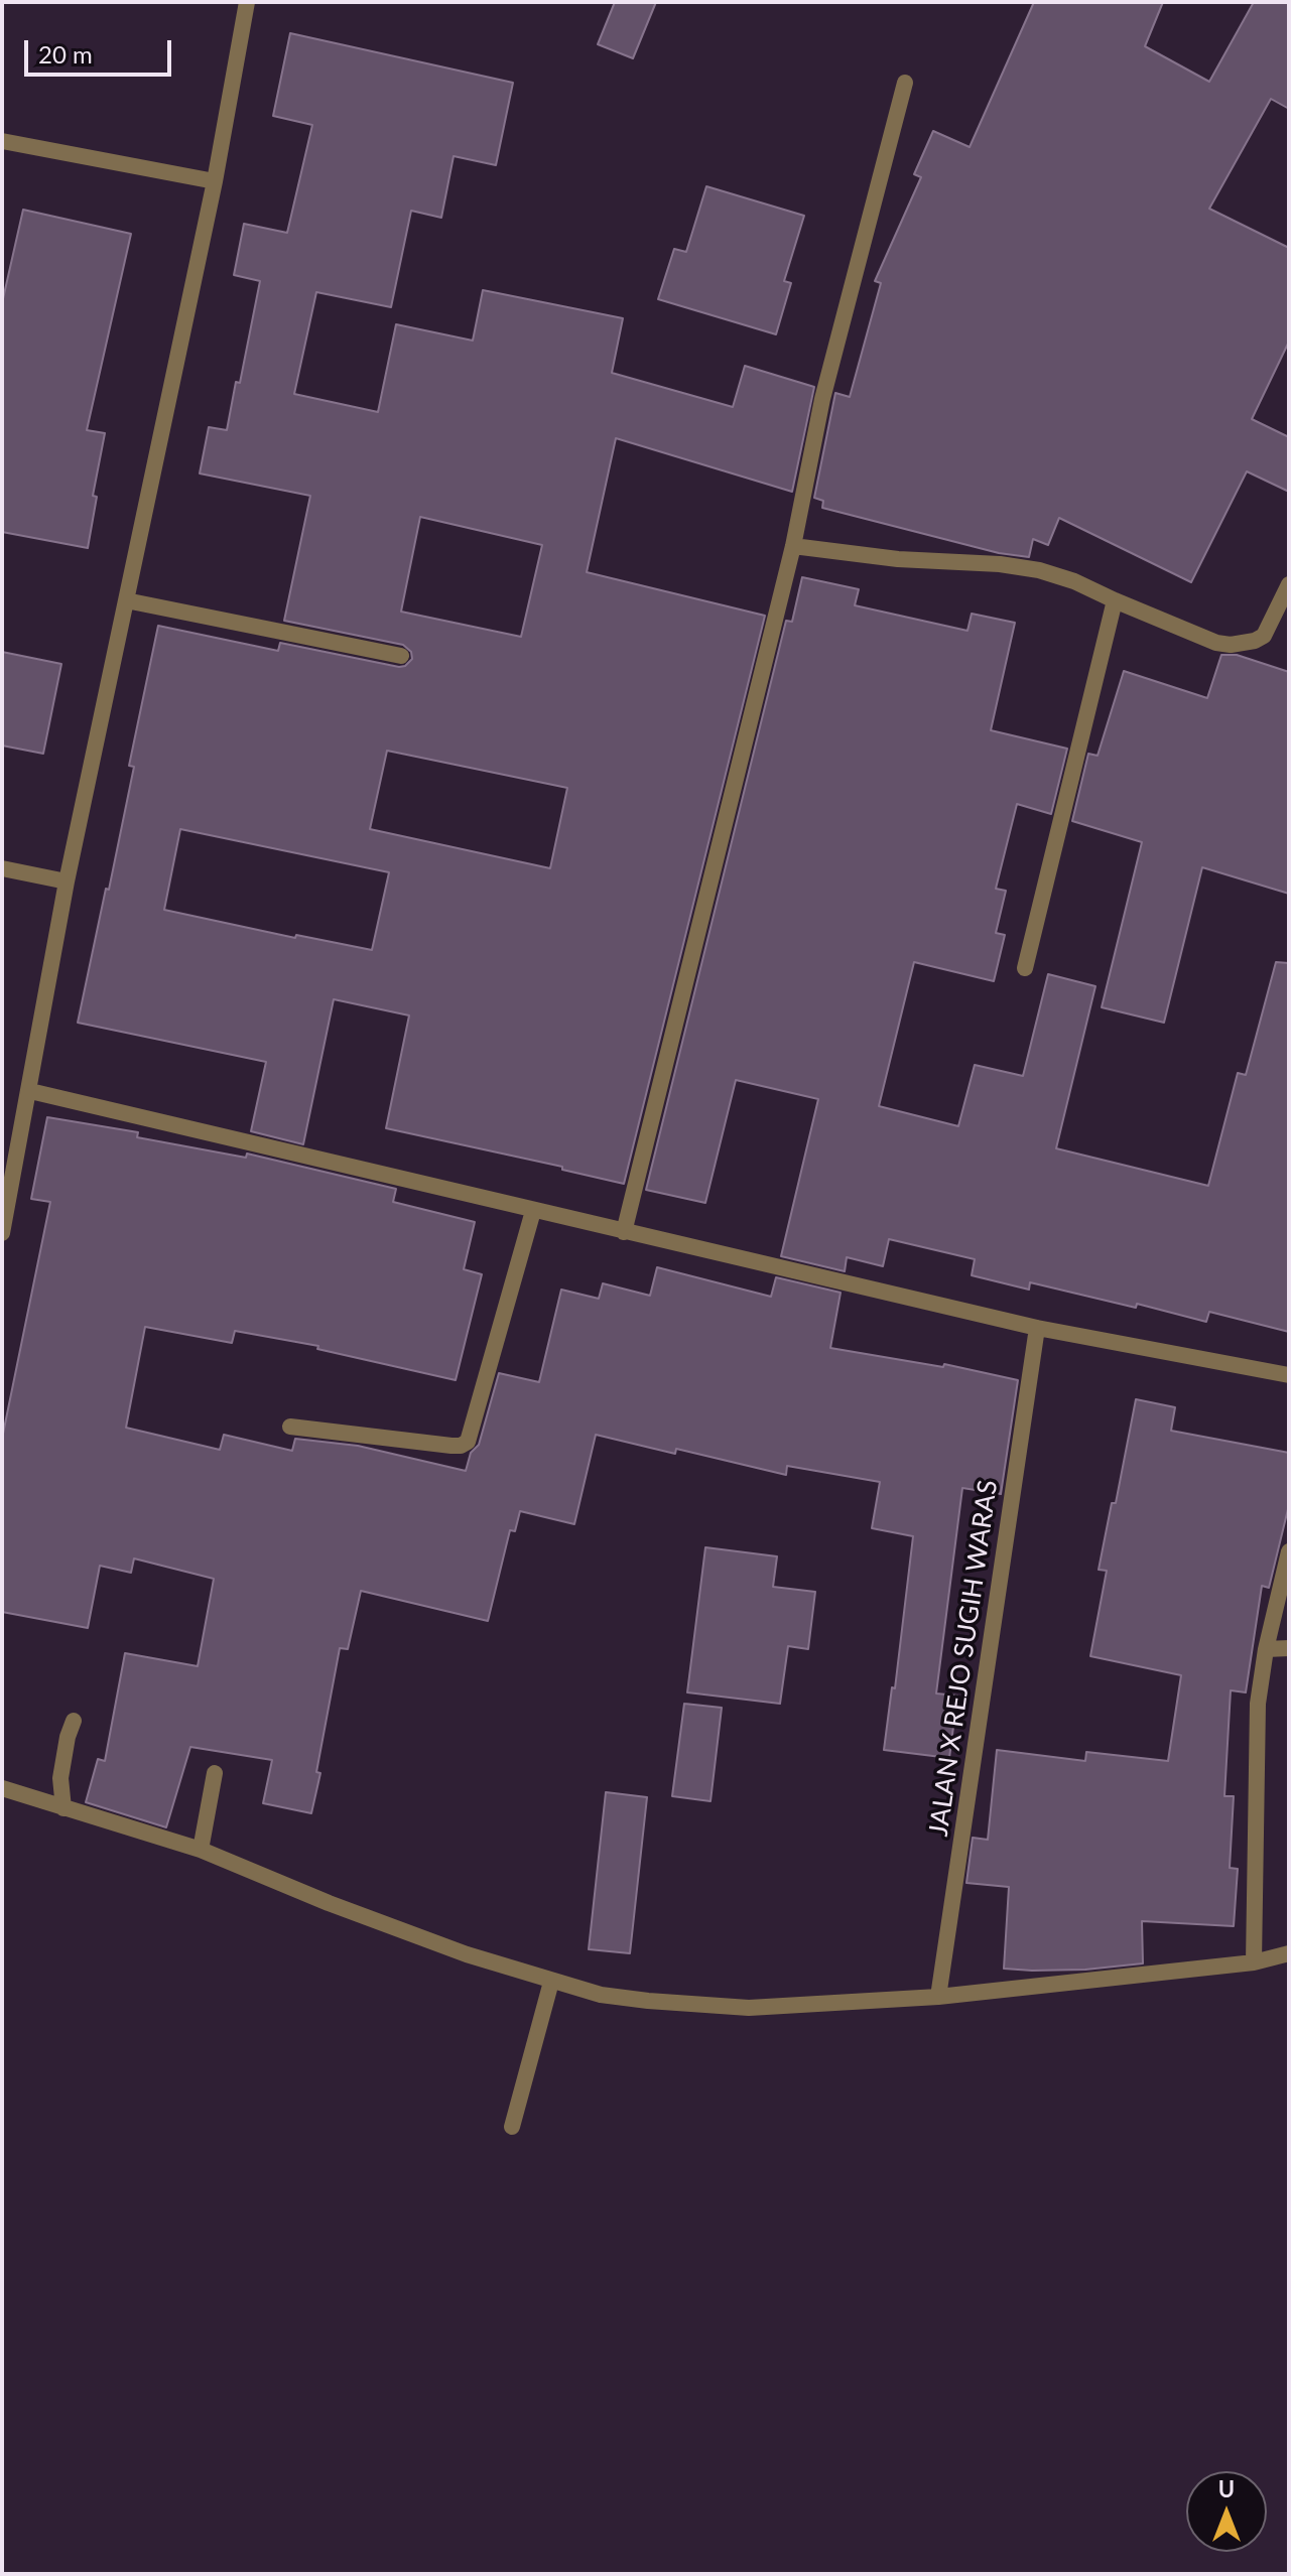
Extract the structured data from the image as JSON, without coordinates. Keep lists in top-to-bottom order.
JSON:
{
  "streets": {
    "street": ["JALAN X REJO SUGIH WARAS"]
  },
  "scale_bar": "20 m",
  "north": "top"
}
